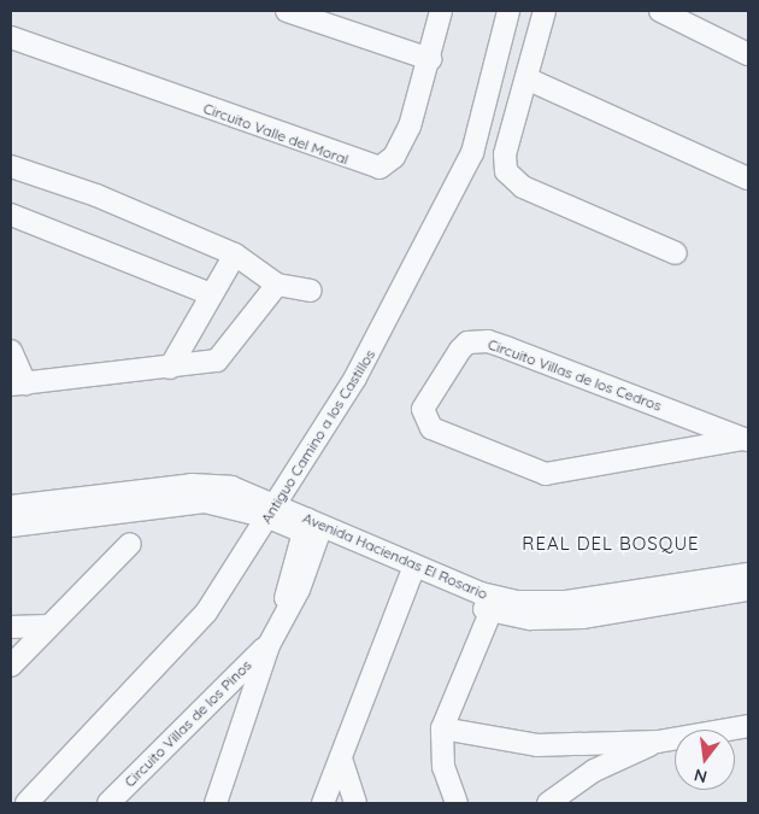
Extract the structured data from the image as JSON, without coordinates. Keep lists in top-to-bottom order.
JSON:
{
  "streets": {
    "street": [
      "Circuito Valle del Moral",
      "Circuito Villas de los Cedros",
      "Antiguo Camino a los Castillos",
      "Avenida Haciendas El Rosario",
      "Circuito Villas de los Pinos"
    ]
  },
  "crossings": [
    ["Antiguo Camino a los Castillos", "Avenida Haciendas El Rosario"],
    ["Avenida Haciendas El Rosario", "Circuito Villas de los Pinos"]
  ],
  "districts": ["REAL DEL BOSQUE"],
  "north": "bottom"
}
